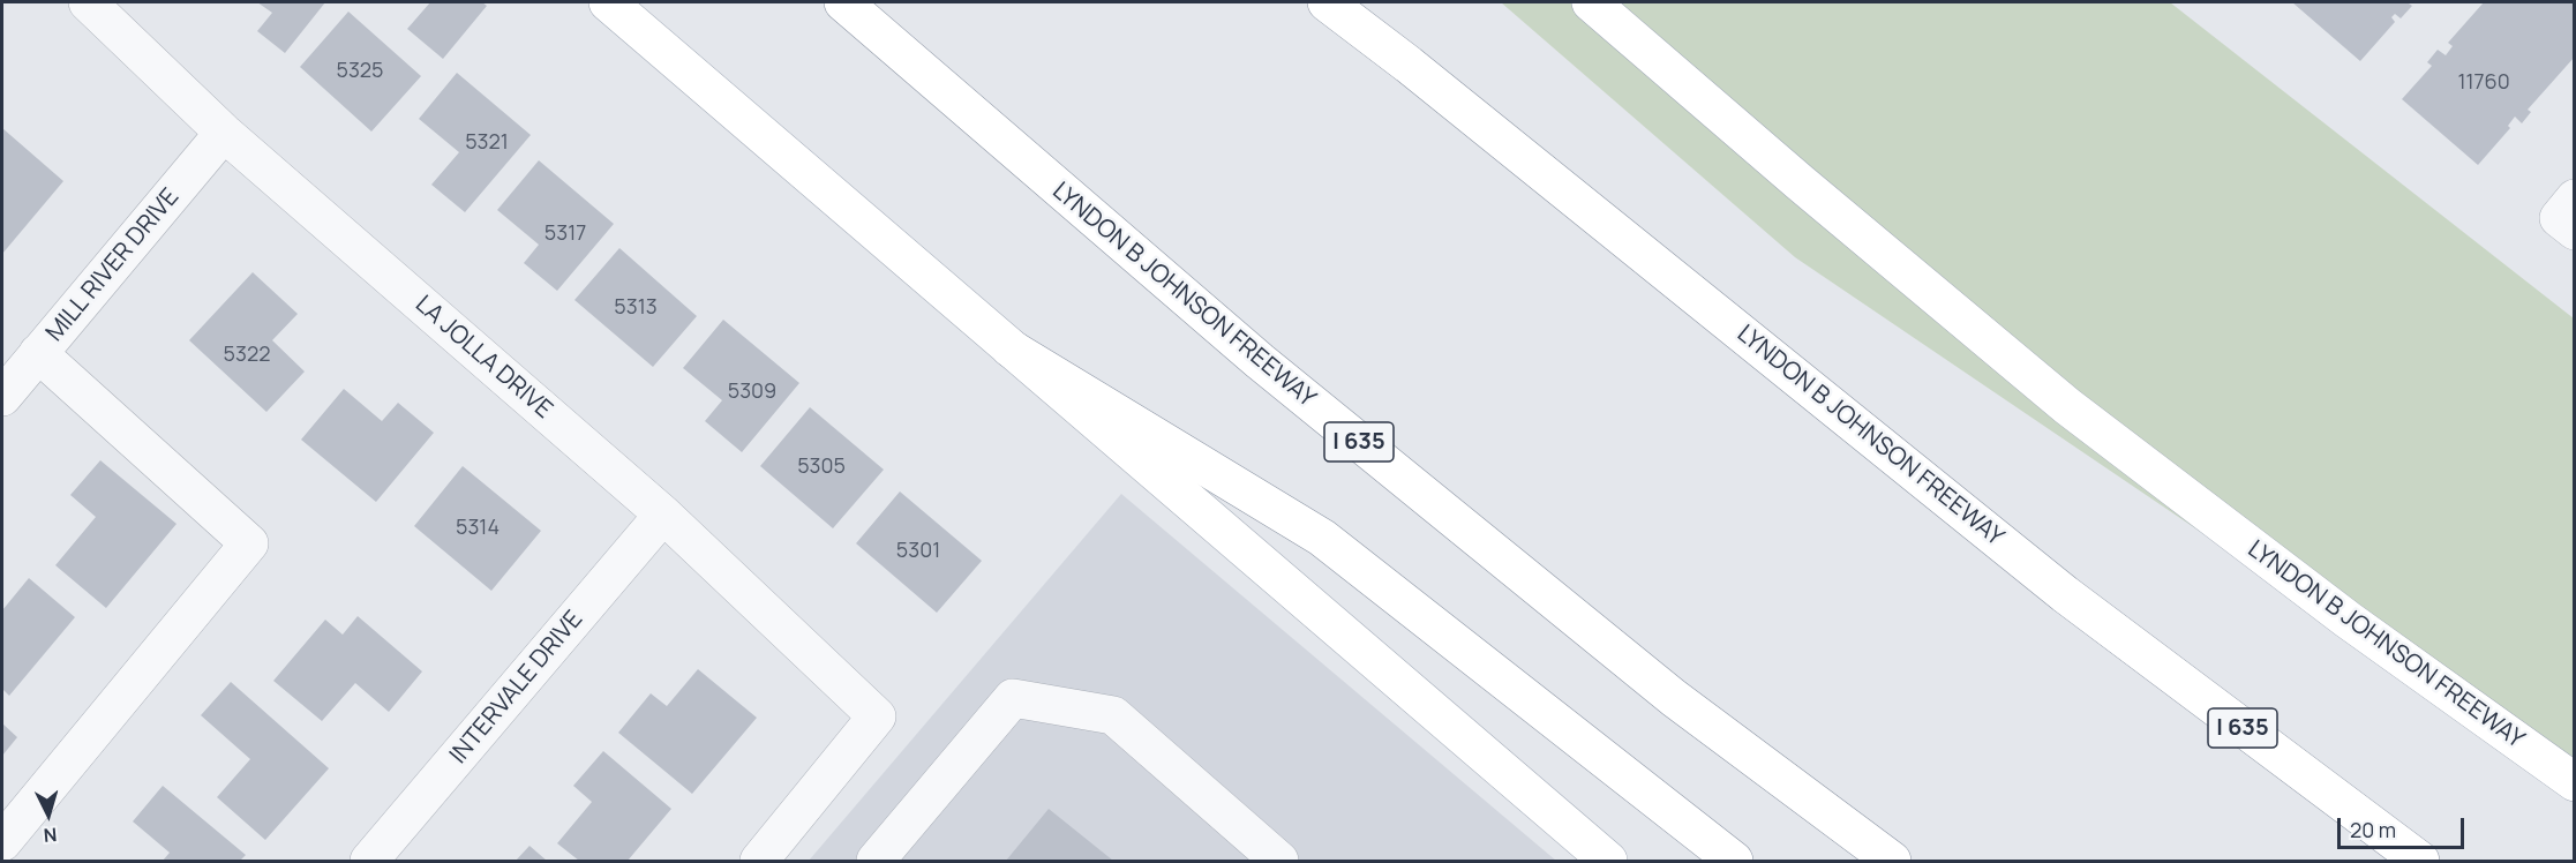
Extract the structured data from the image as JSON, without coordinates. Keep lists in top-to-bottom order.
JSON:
{
  "streets": {
    "main road": ["LYNDON B JOHNSON FREEWAY", "I 635"],
    "street": ["MILL RIVER DRIVE", "LA JOLLA DRIVE", "INTERVALE DRIVE"]
  },
  "crossings": [
    ["MILL RIVER DRIVE", "LA JOLLA DRIVE"],
    ["LA JOLLA DRIVE", "INTERVALE DRIVE"]
  ],
  "house_numbers": [
    "5325",
    "11760",
    "5321",
    "5317",
    "5313",
    "5322",
    "5309",
    "5305",
    "5314",
    "5301"
  ],
  "scale_bar": "20 m",
  "north": "bottom"
}
